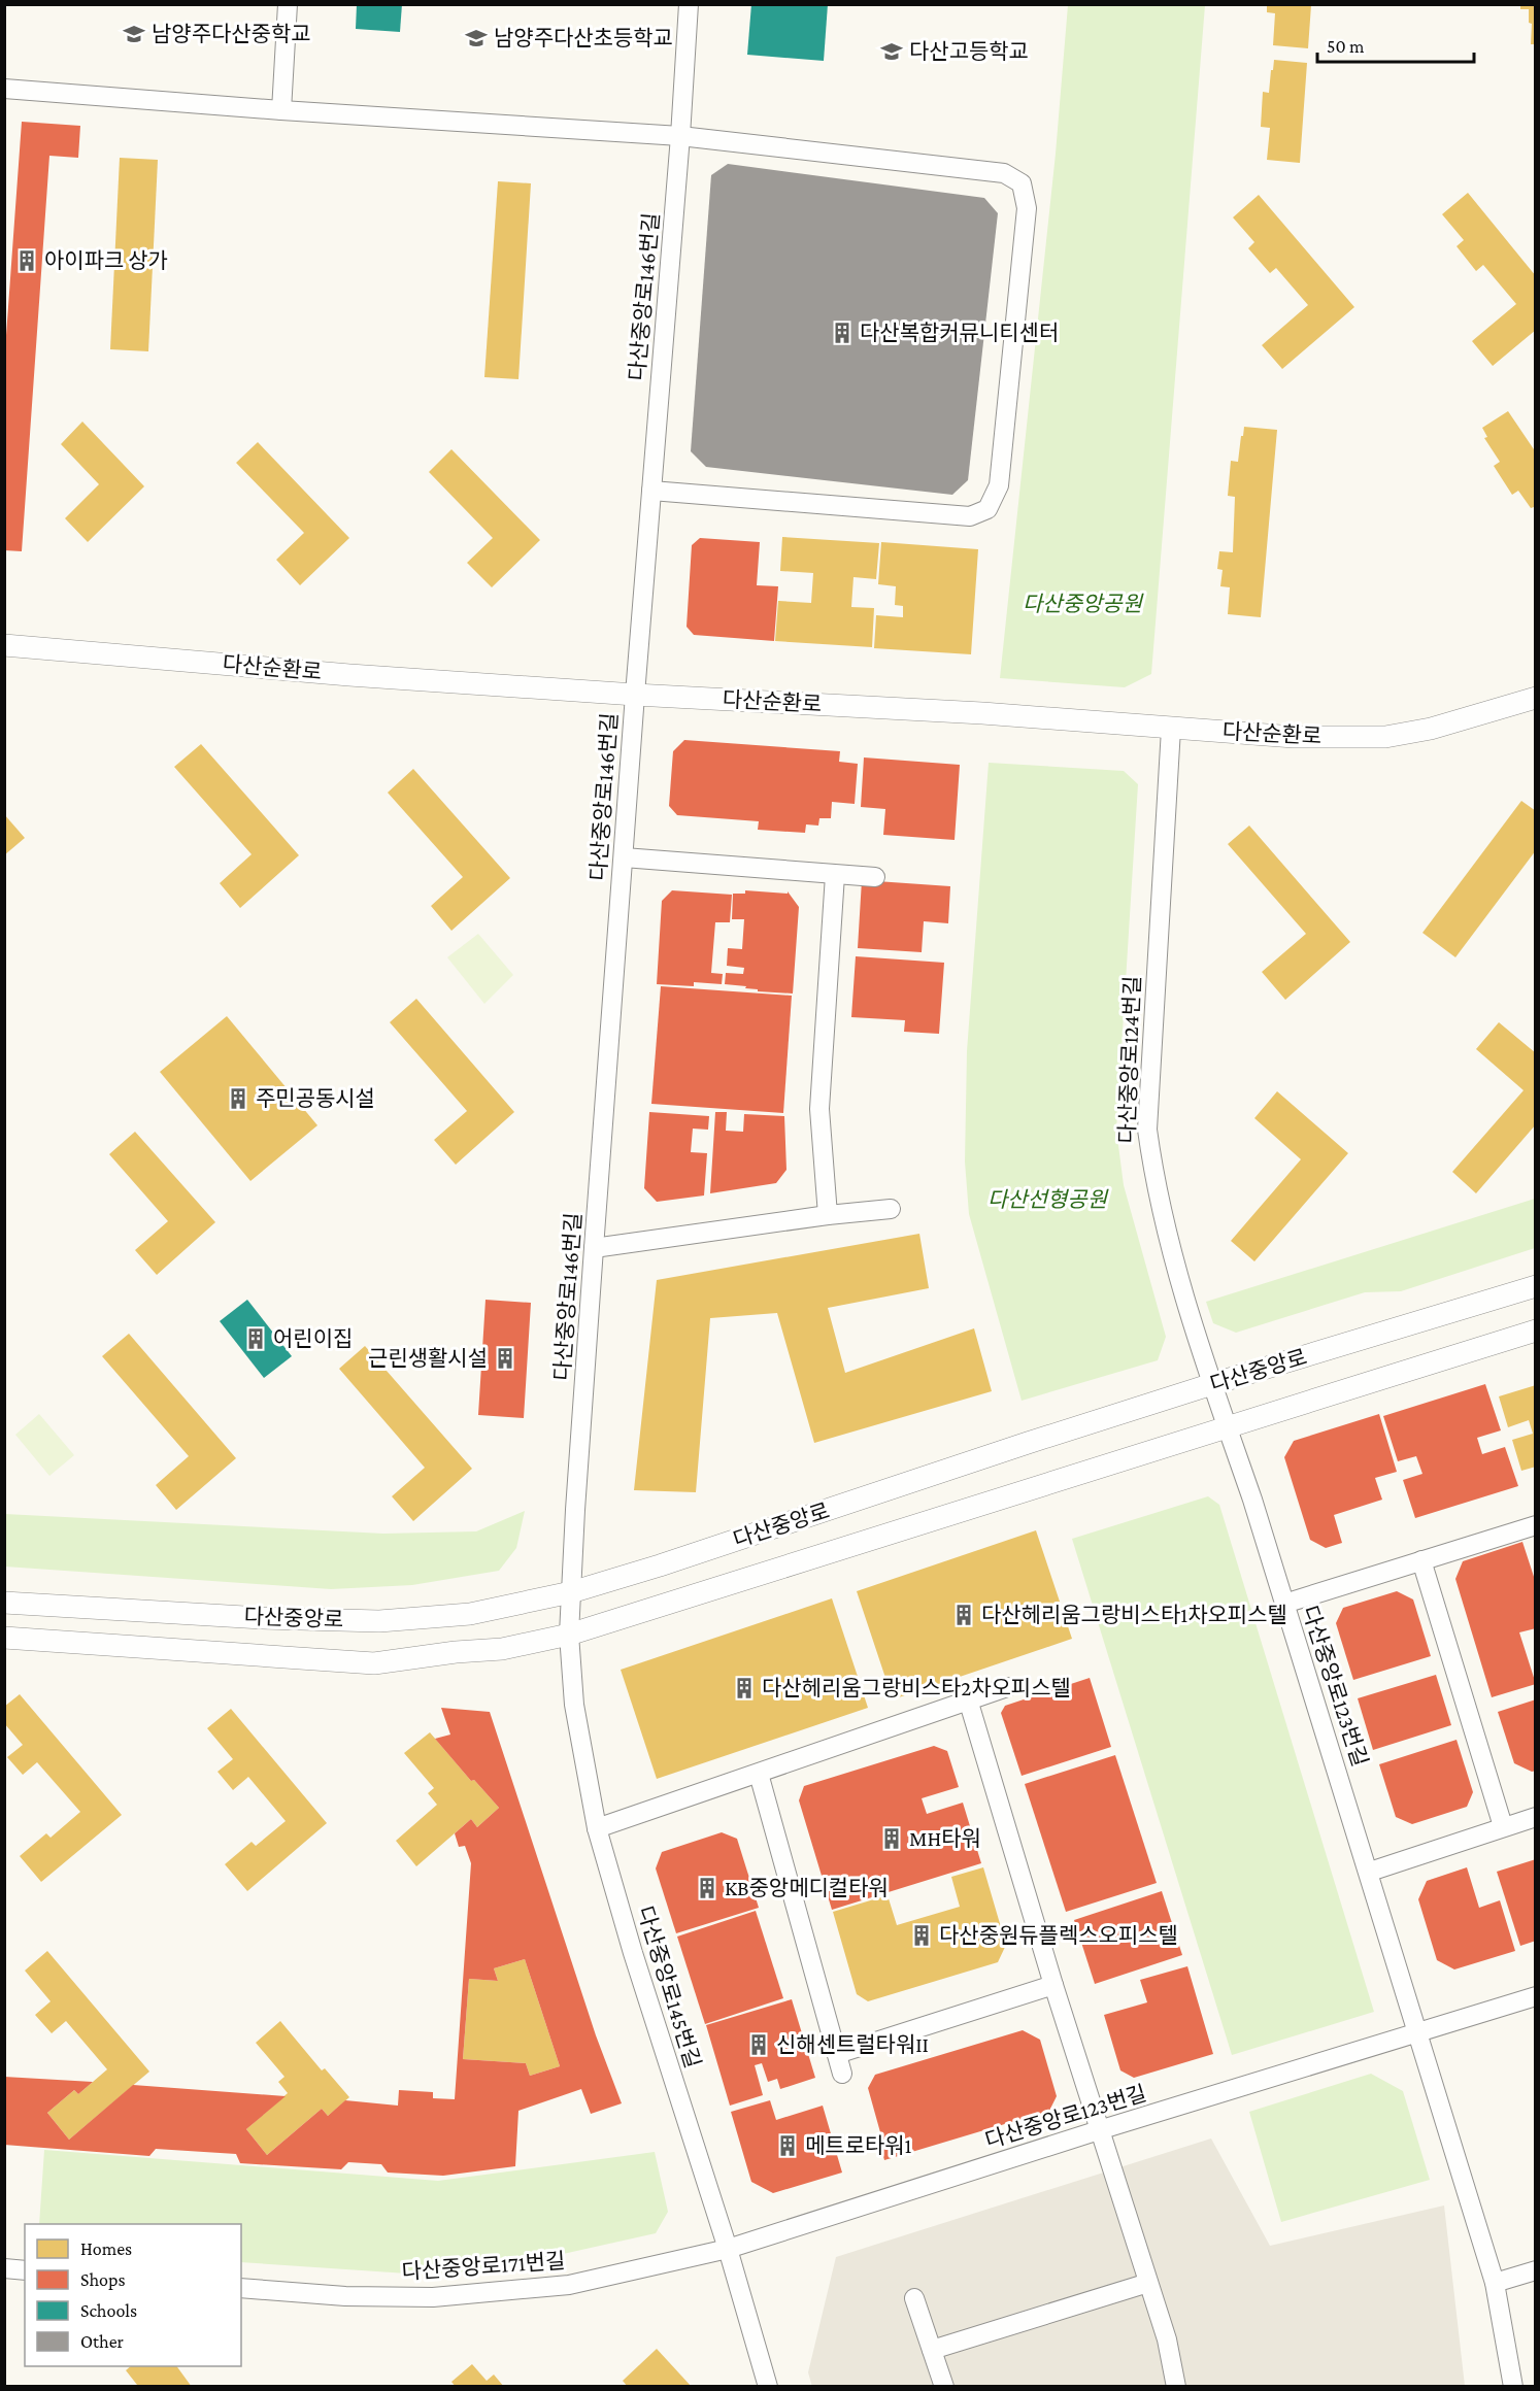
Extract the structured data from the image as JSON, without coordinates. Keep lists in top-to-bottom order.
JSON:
{
  "streets": {
    "street": [
      "다산중앙로146번길",
      "다산순환로",
      "다산중앙로124번길",
      "다산중앙로",
      "다산중앙로123번길",
      "다산중앙로145번길",
      "다산중앙로171번길"
    ]
  },
  "crossings": [
    ["다산중앙로146번길", "다산순환로"],
    ["다산중앙로146번길", "다산중앙로"],
    ["다산중앙로146번길", "다산중앙로145번길"],
    ["다산순환로", "다산중앙로124번길"],
    ["다산중앙로124번길", "다산중앙로"],
    ["다산중앙로124번길", "다산중앙로123번길"],
    ["다산중앙로", "다산중앙로123번길"],
    ["다산중앙로", "다산중앙로145번길"],
    ["다산중앙로123번길", "다산중앙로145번길"],
    ["다산중앙로123번길", "다산중앙로171번길"],
    ["다산중앙로145번길", "다산중앙로171번길"]
  ],
  "parks": ["다산중앙공원", "다산선형공원"],
  "places": {
    "school or university": ["남양주다산중학교", "남양주다산초등학교", "다산고등학교"],
    "building": [
      "아이파크 상가",
      "다산복합커뮤니티센터",
      "주민공동시설",
      "어린이집",
      "근린생활시설",
      "다산헤리움그랑비스타1차오피스텔",
      "다산헤리움그랑비스타2차오피스텔",
      "MH타워",
      "KB중앙메디컬타워",
      "다산중원듀플렉스오피스텔",
      "신해센트럴타워II",
      "메트로타워1"
    ]
  },
  "legend": [
    "Homes",
    "Shops",
    "Schools",
    "Other"
  ],
  "scale_bar": "50 m"
}
